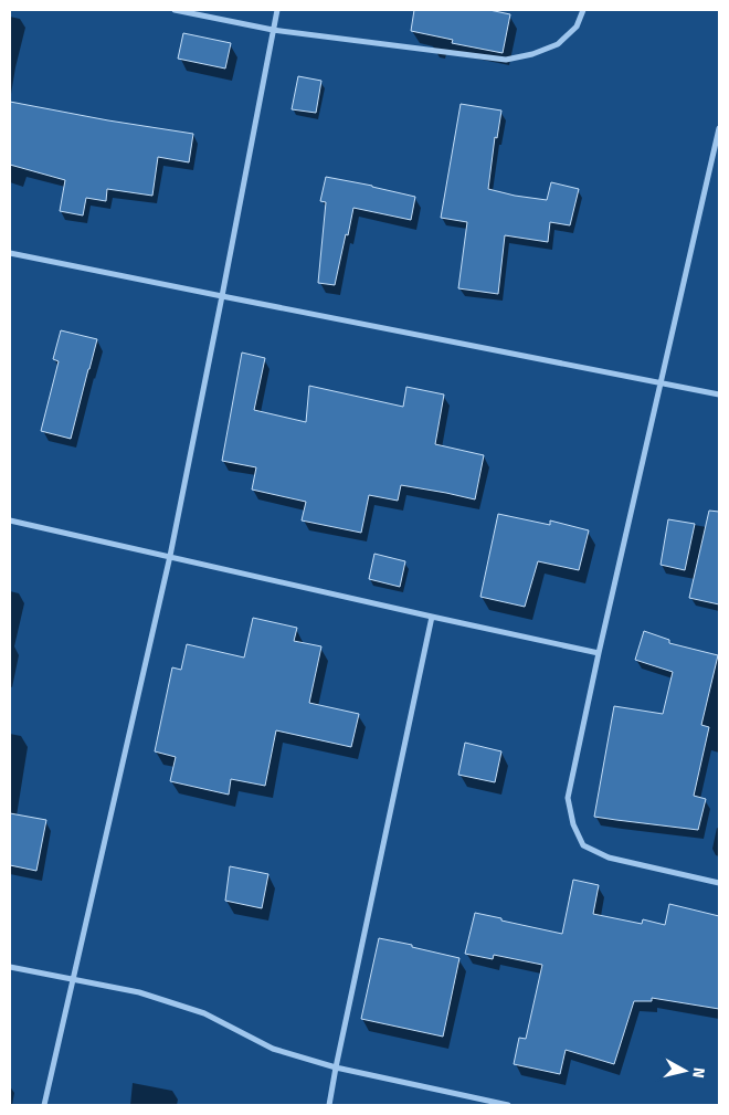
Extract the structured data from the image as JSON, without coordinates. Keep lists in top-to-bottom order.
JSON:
{
  "north": "right"
}
